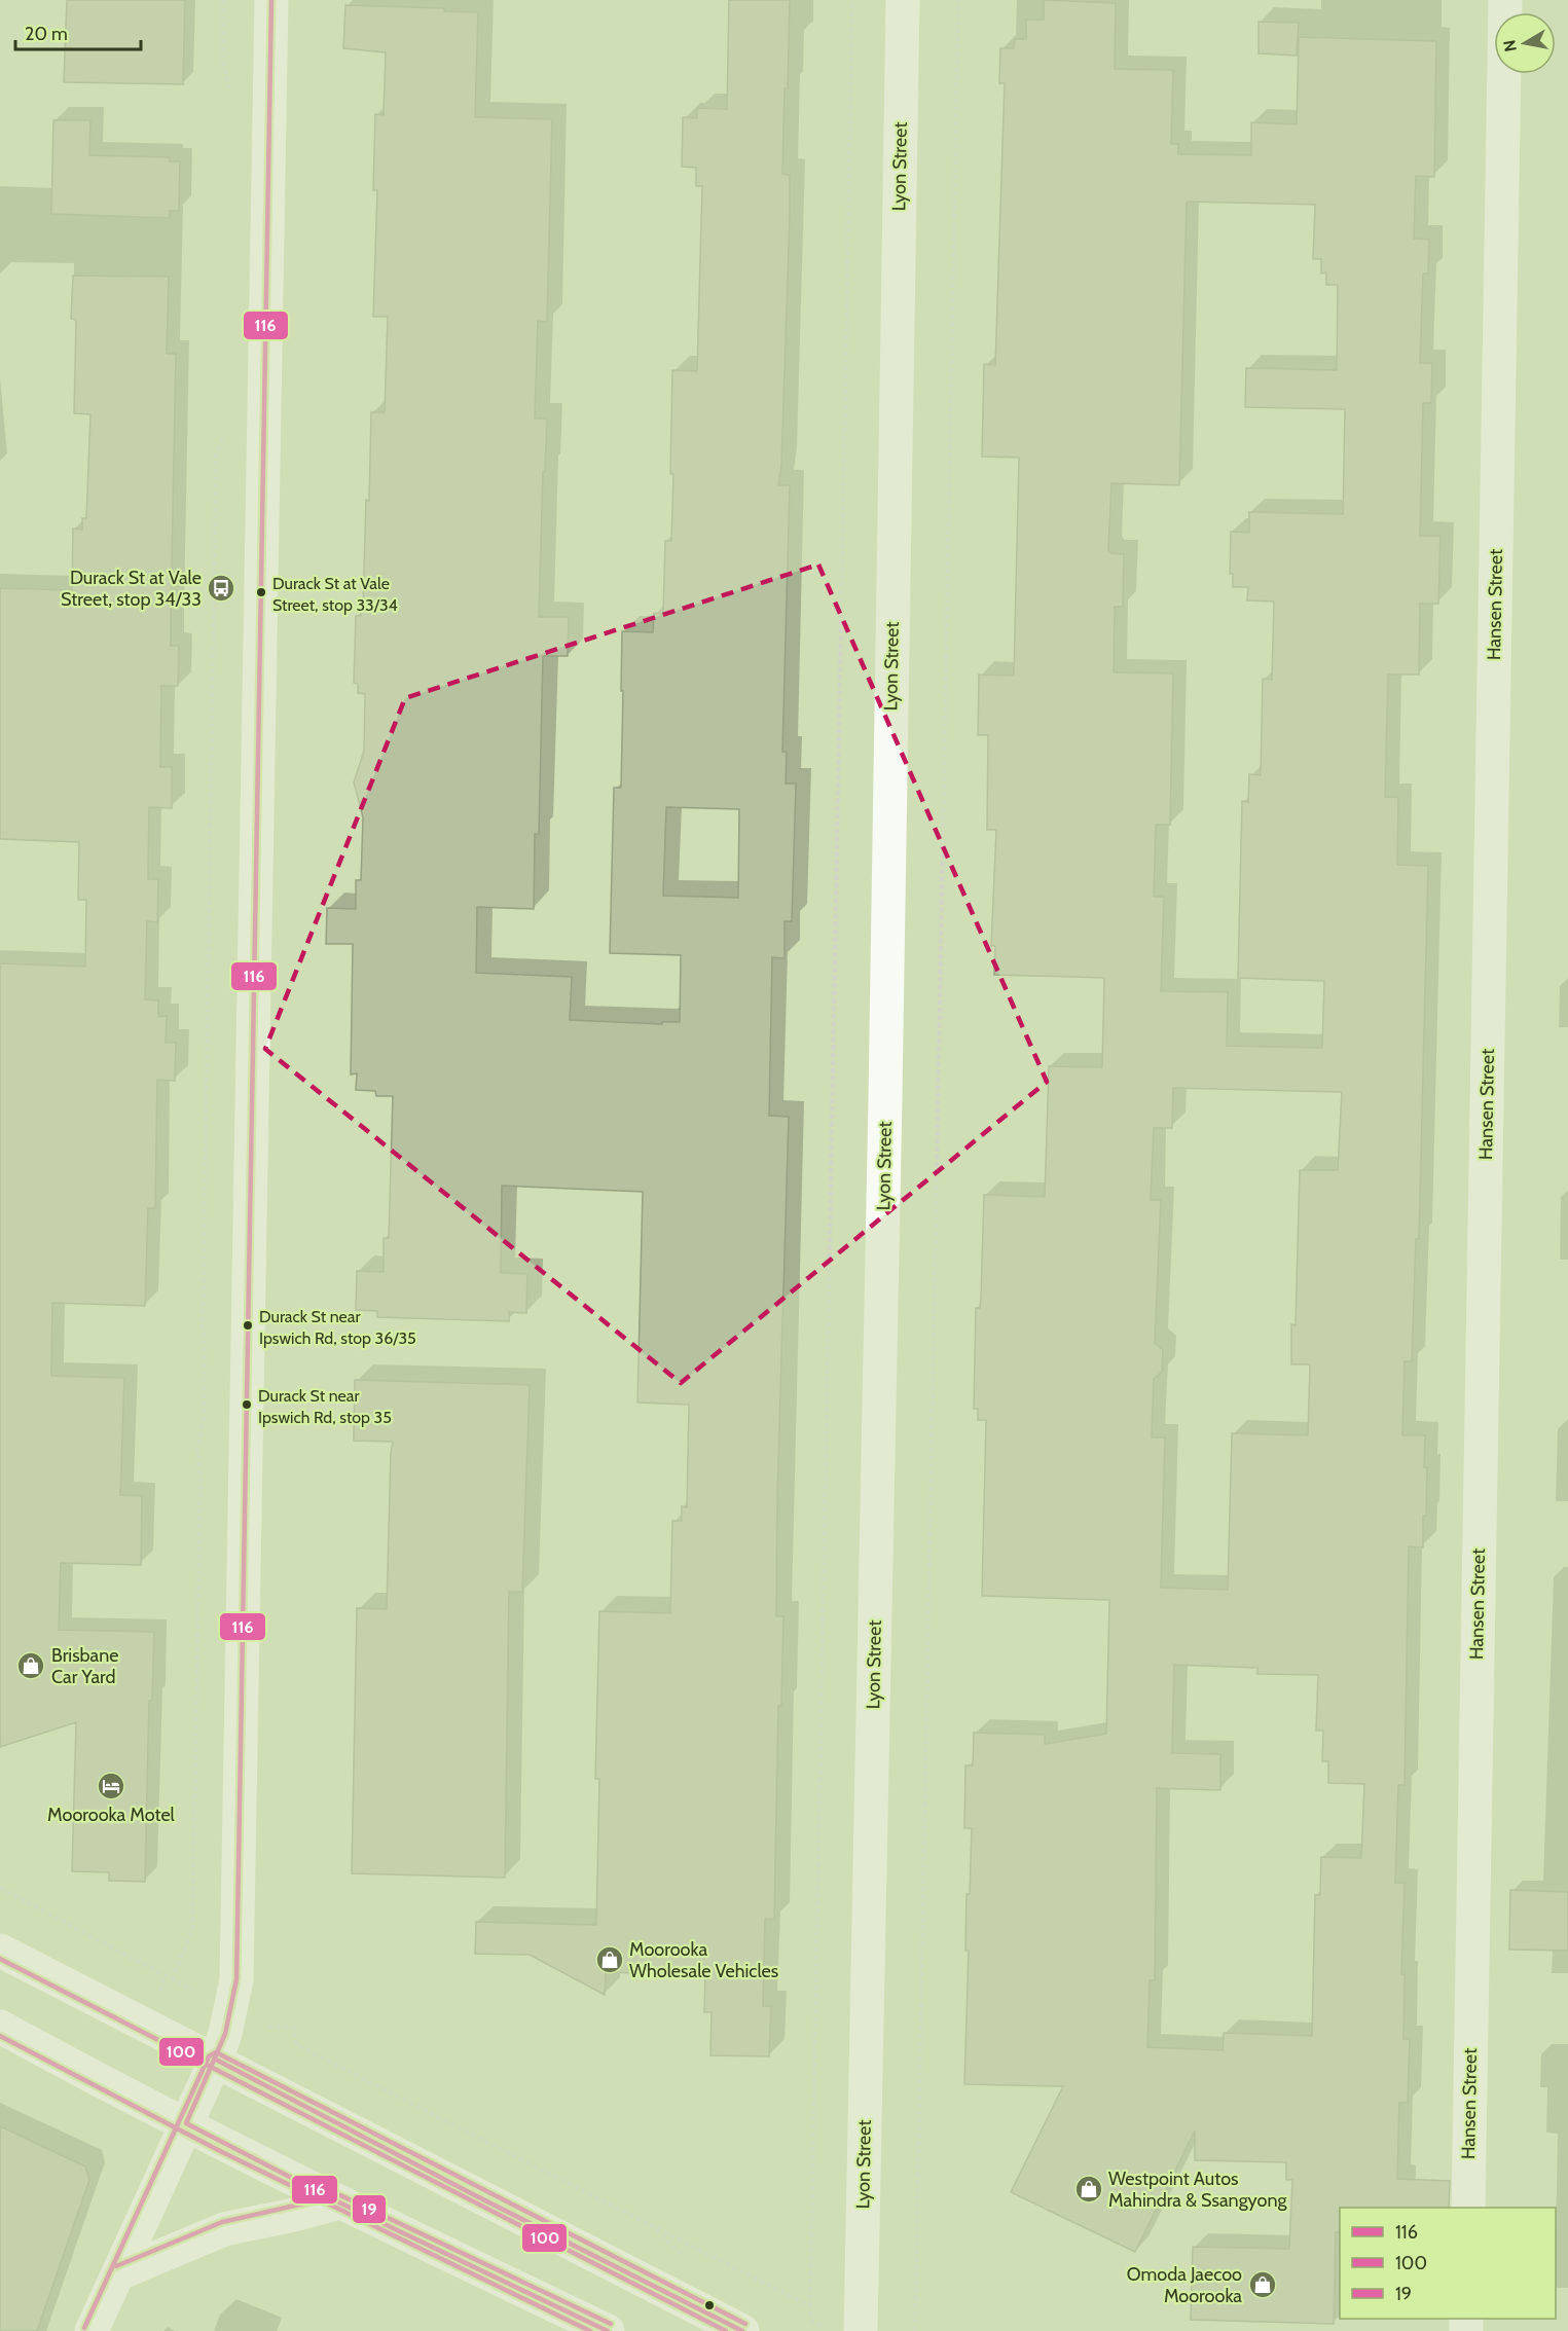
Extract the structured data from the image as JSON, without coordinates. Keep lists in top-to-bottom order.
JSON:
{
  "streets": {
    "main road": ["Lyon Street", "Hansen Street"]
  },
  "places": {
    "bus stop": ["Durack St at Vale Street, stop 34/33"],
    "other": ["Durack St at Vale Street, stop 33/34", "Durack St near Ipswich Rd, stop 36/35", "Durack St near Ipswich Rd, stop 35"],
    "shop": [
      "Brisbane Car Yard",
      "Moorooka Wholesale Vehicles",
      "Westpoint Autos Mahindra & Ssangyong",
      "Omoda Jaecoo Moorooka"
    ],
    "hotel": ["Moorooka Motel"]
  },
  "lines": ["transit line 116", "transit line 100", "transit line 19"],
  "legend": ["116", "100", "19"],
  "scale_bar": "20 m",
  "north": "left"
}
